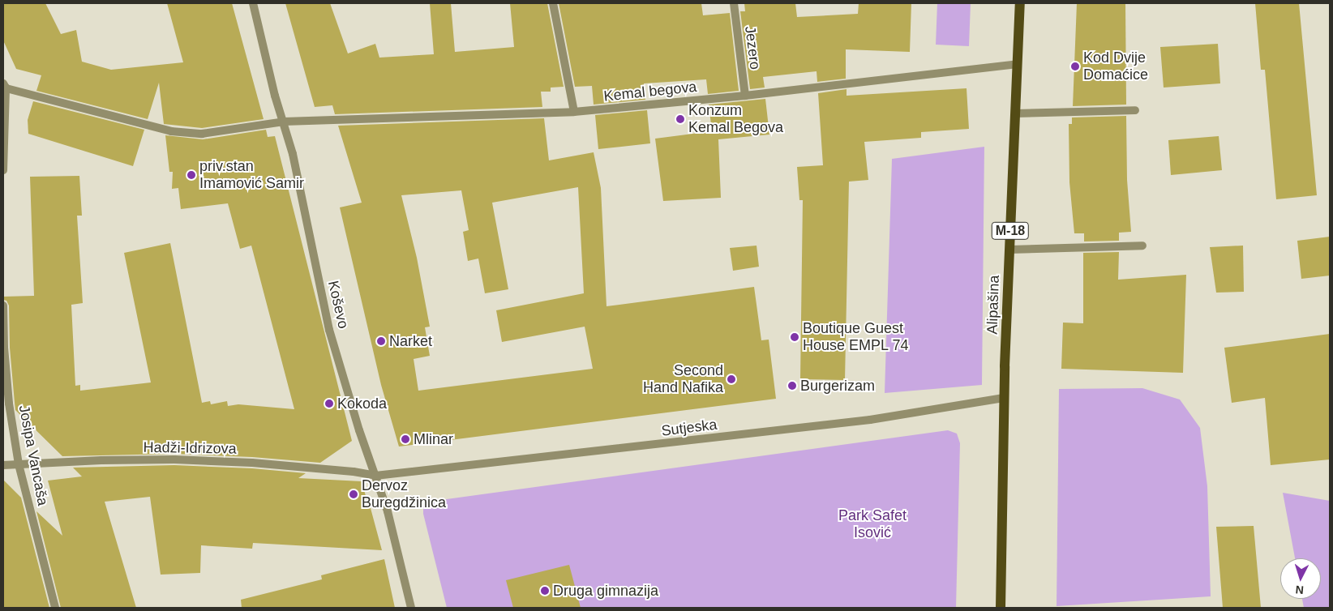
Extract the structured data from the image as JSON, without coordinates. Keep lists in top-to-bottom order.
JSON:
{
  "streets": {
    "main road": ["M-18", "Alipašina"],
    "street": [
      "Jezero",
      "Kemal begova",
      "Koševo",
      "Sutjeska",
      "Hadži-Idrizova",
      "Josipa Vancaša"
    ]
  },
  "crossings": [
    ["Jezero", "Kemal begova"],
    ["Kemal begova", "Koševo"],
    ["Kemal begova", "Alipašina"],
    ["Koševo", "Sutjeska"],
    ["Koševo", "Hadži-Idrizova"],
    ["Alipašina", "Sutjeska"],
    ["Sutjeska", "Hadži-Idrizova"],
    ["Hadži-Idrizova", "Josipa Vancaša"]
  ],
  "parks": ["Park Safet Isović"],
  "places": [
    "Kod Dvije Domaćice",
    "Konzum Kemal Begova",
    "priv.stan Imamović Samir",
    "Boutique Guest House EMPL 74",
    "Narket",
    "Second Hand Nafika",
    "Burgerizam",
    "Kokoda",
    "Mlinar",
    "Dervoz Buregdžinica",
    "Druga gimnazija"
  ],
  "north": "bottom"
}
